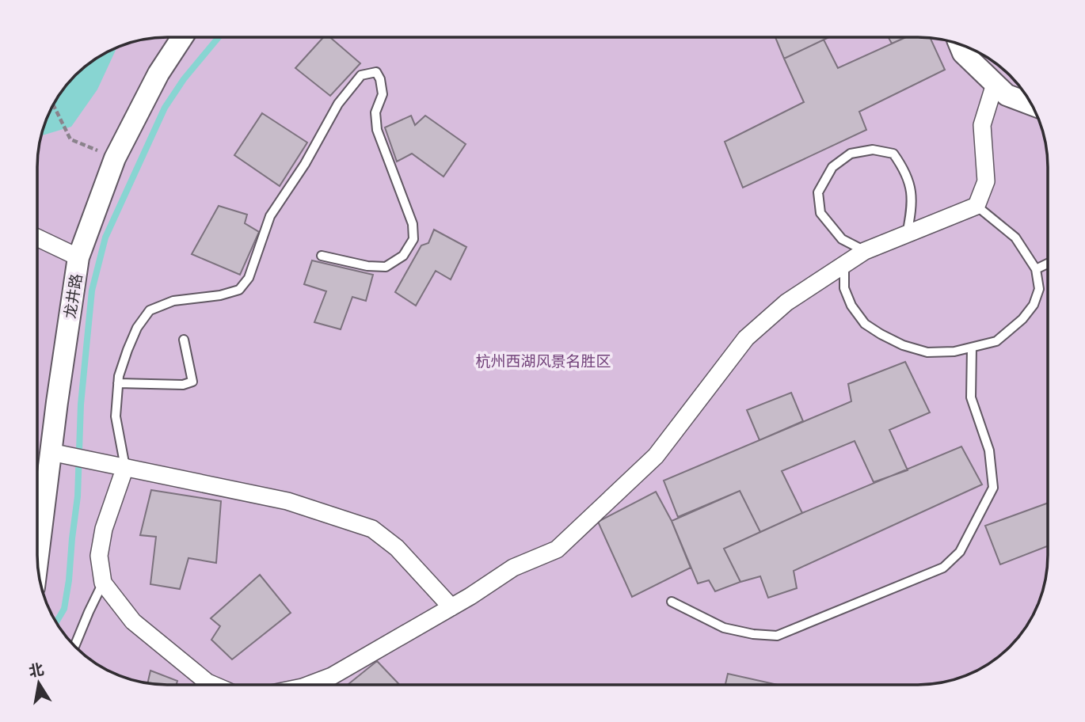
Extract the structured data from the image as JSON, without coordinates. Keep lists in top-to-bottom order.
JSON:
{
  "streets": {
    "street": ["龙井路"]
  },
  "parks": ["杭州西湖风景名胜区"],
  "north": "top"
}
